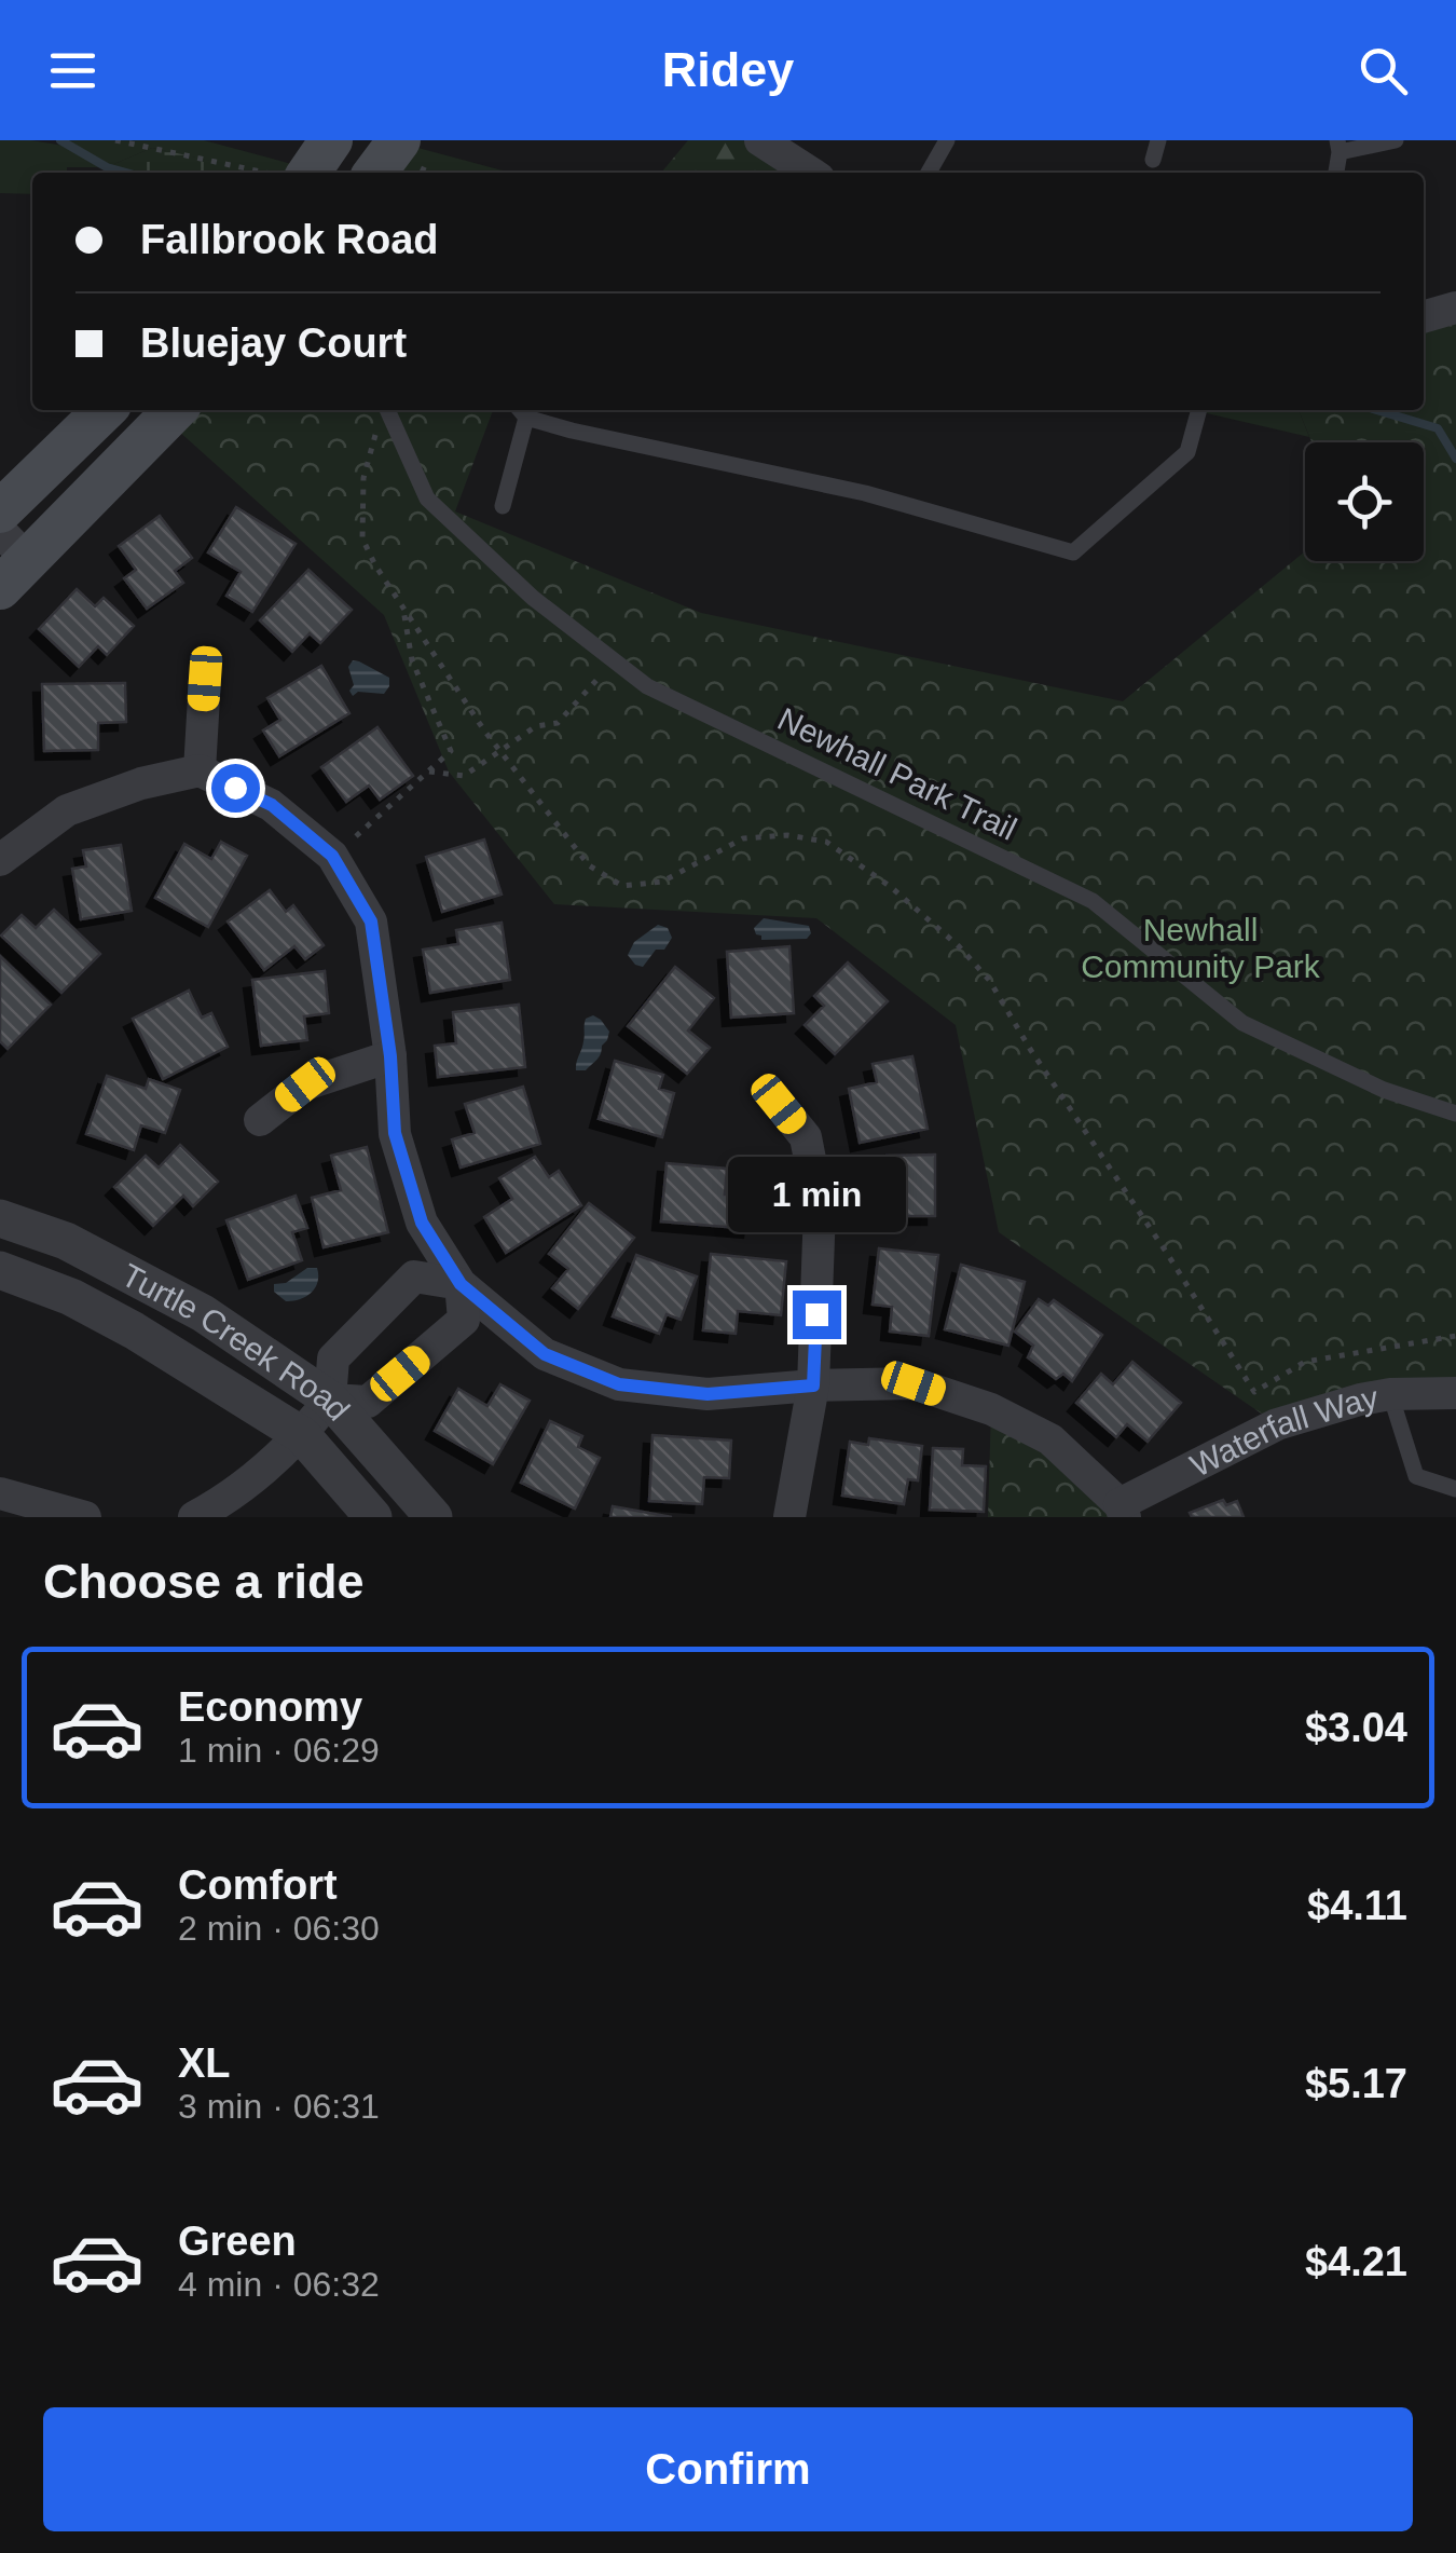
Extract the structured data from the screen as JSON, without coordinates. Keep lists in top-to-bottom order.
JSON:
{
  "streets": {
    "street": ["Turtle Creek Road", "Waterfall Way"],
    "lane": ["Newhall Park Trail"]
  },
  "parks": ["Newhall Community Park"],
  "page": {
    "header": "Ridey",
    "banner": ["Fallbrook Road", "Bluejay Court"],
    "bubble": "1 min",
    "heading": "Choose a ride",
    "list": [
      {
        "name": "Economy",
        "note": "1 min · 06:29",
        "value": "$3.04"
      },
      {
        "name": "Comfort",
        "note": "2 min · 06:30",
        "value": "$4.11"
      },
      {
        "name": "XL",
        "note": "3 min · 06:31",
        "value": "$5.17"
      },
      {
        "name": "Green",
        "note": "4 min · 06:32",
        "value": "$4.21"
      }
    ],
    "buttons": "Confirm"
  }
}
